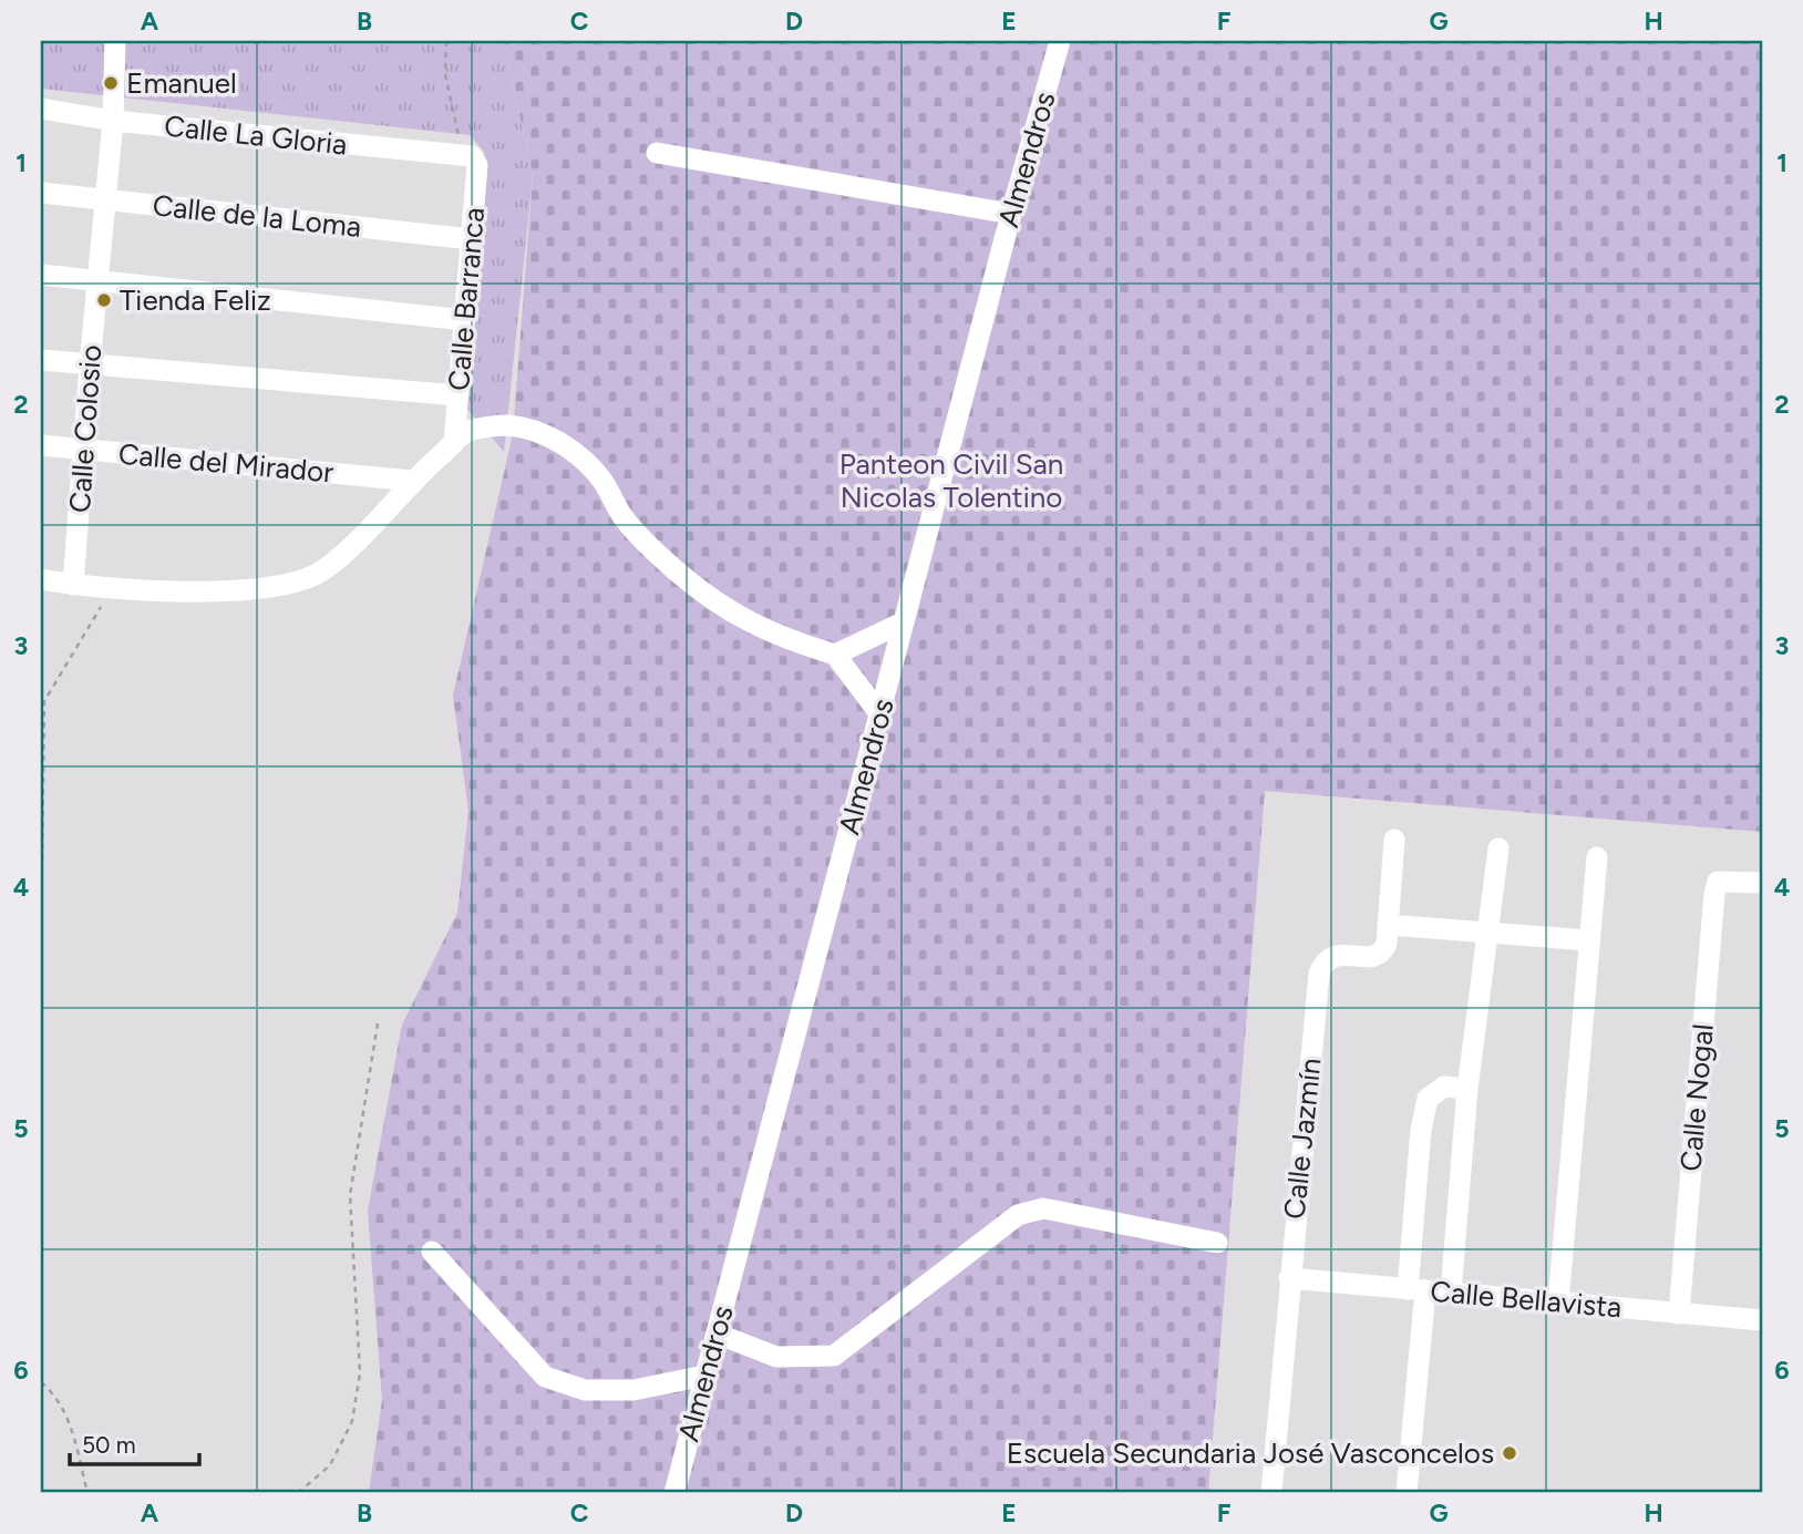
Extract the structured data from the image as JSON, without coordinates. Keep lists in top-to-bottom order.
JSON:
{
  "streets": {
    "street": [
      "Calle La Gloria",
      "Almendros",
      "Calle de la Loma",
      "Calle Barranca",
      "Calle Colosio",
      "Calle del Mirador",
      "Calle Nogal",
      "Calle Jazmín",
      "Calle Bellavista"
    ]
  },
  "crossings": [
    ["Calle La Gloria", "Calle Barranca"],
    ["Calle La Gloria", "Calle Colosio"],
    ["Calle de la Loma", "Calle Barranca"],
    ["Calle de la Loma", "Calle Colosio"],
    ["Calle Colosio", "Calle del Mirador"],
    ["Calle Nogal", "Calle Bellavista"],
    ["Calle Jazmín", "Calle Bellavista"]
  ],
  "parks": ["Panteon Civil San Nicolas Tolentino"],
  "places": ["Emanuel", "Tienda Feliz", "Escuela Secundaria José Vasconcelos"],
  "scale_bar": "50 m",
  "grid": {
    "columns": [
      "A",
      "B",
      "C",
      "D",
      "E",
      "F",
      "G",
      "H"
    ],
    "rows": [
      "1",
      "2",
      "3",
      "4",
      "5",
      "6"
    ]
  }
}
